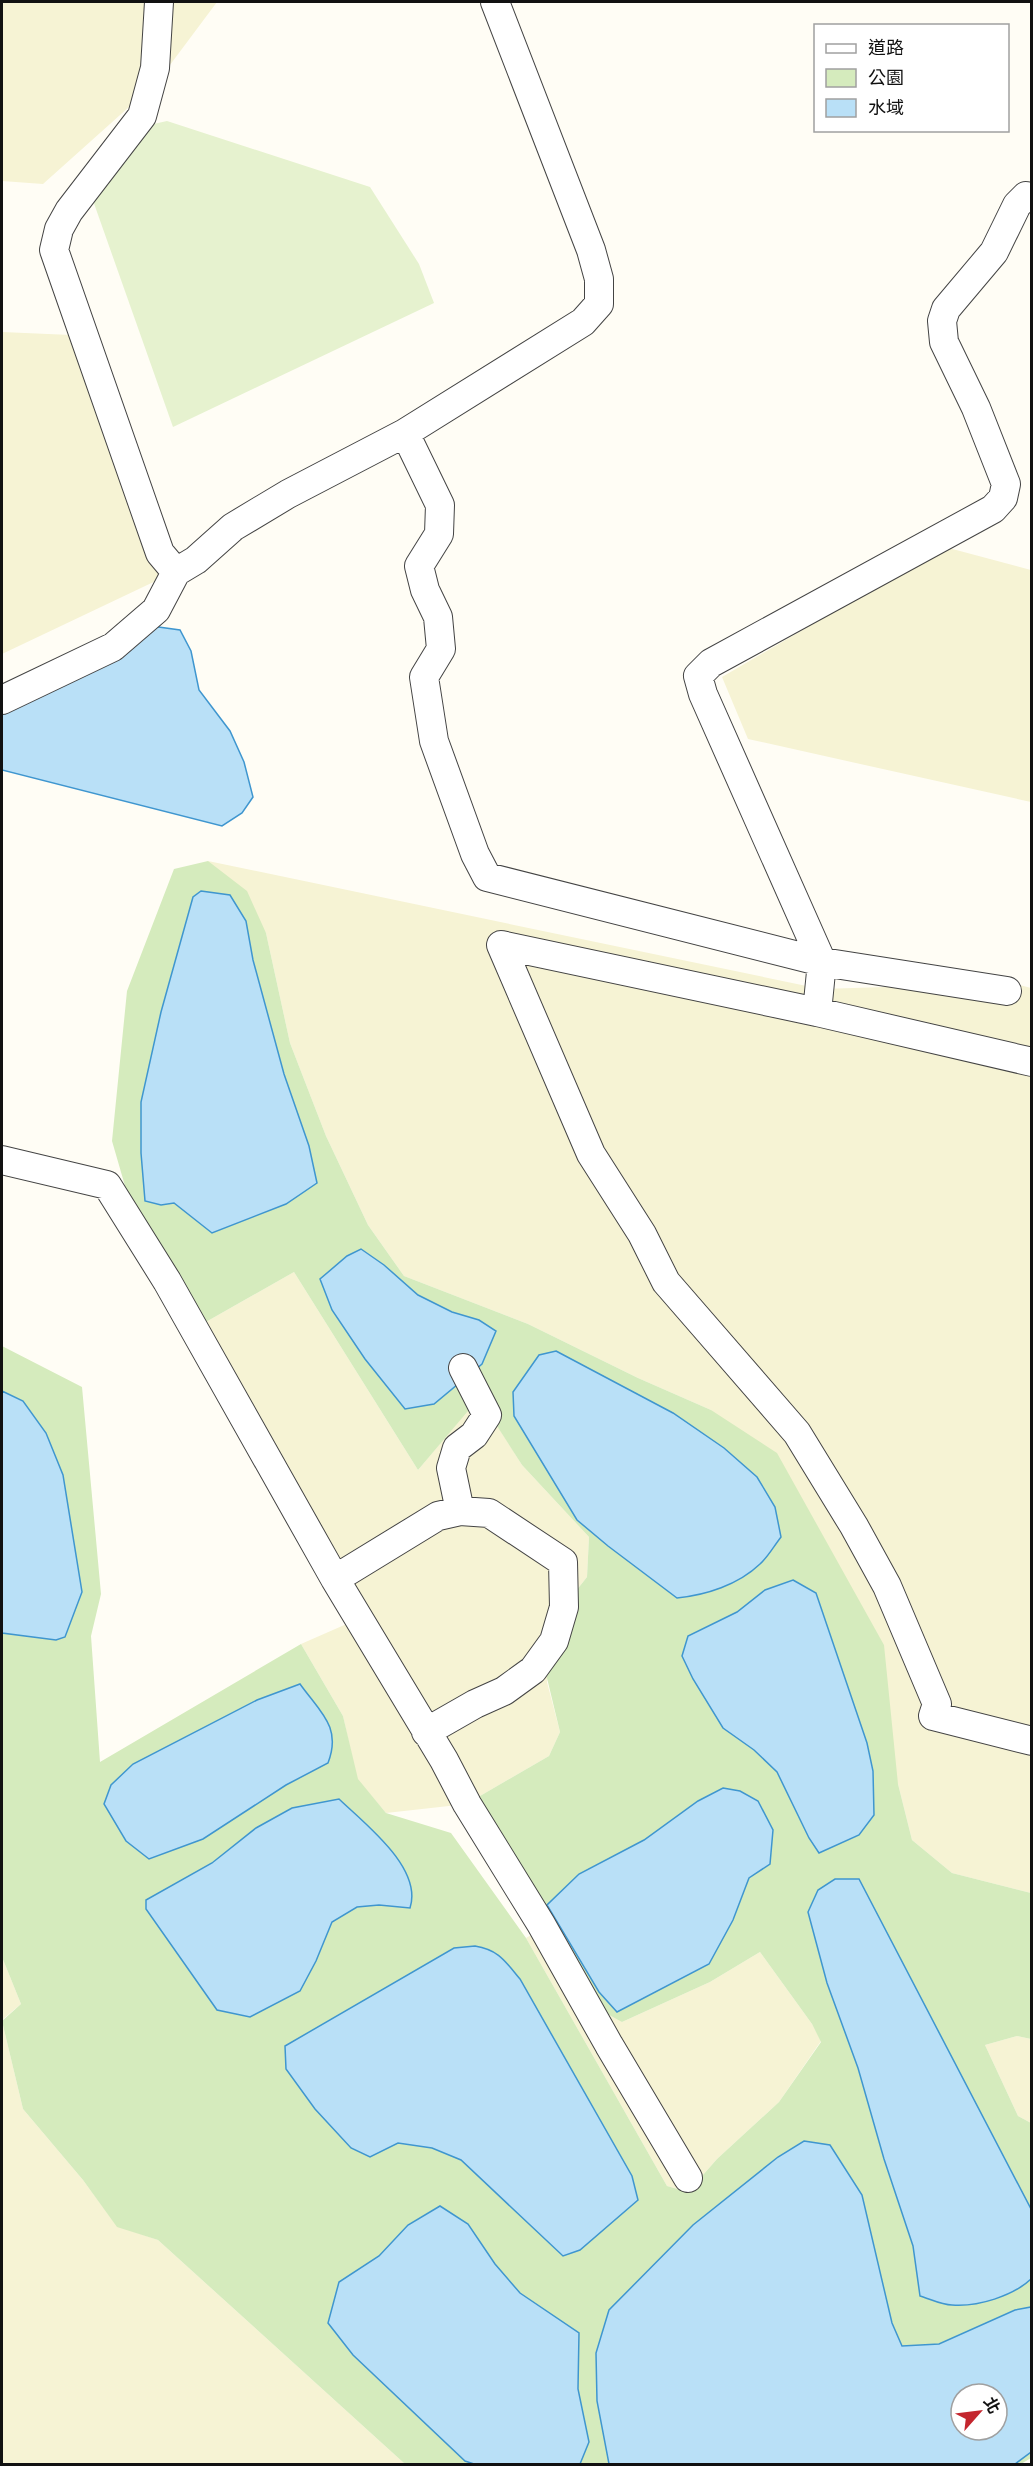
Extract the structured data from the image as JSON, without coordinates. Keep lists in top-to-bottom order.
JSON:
{
  "legend": ["道路", "公園", "水域"],
  "north": "top right"
}
